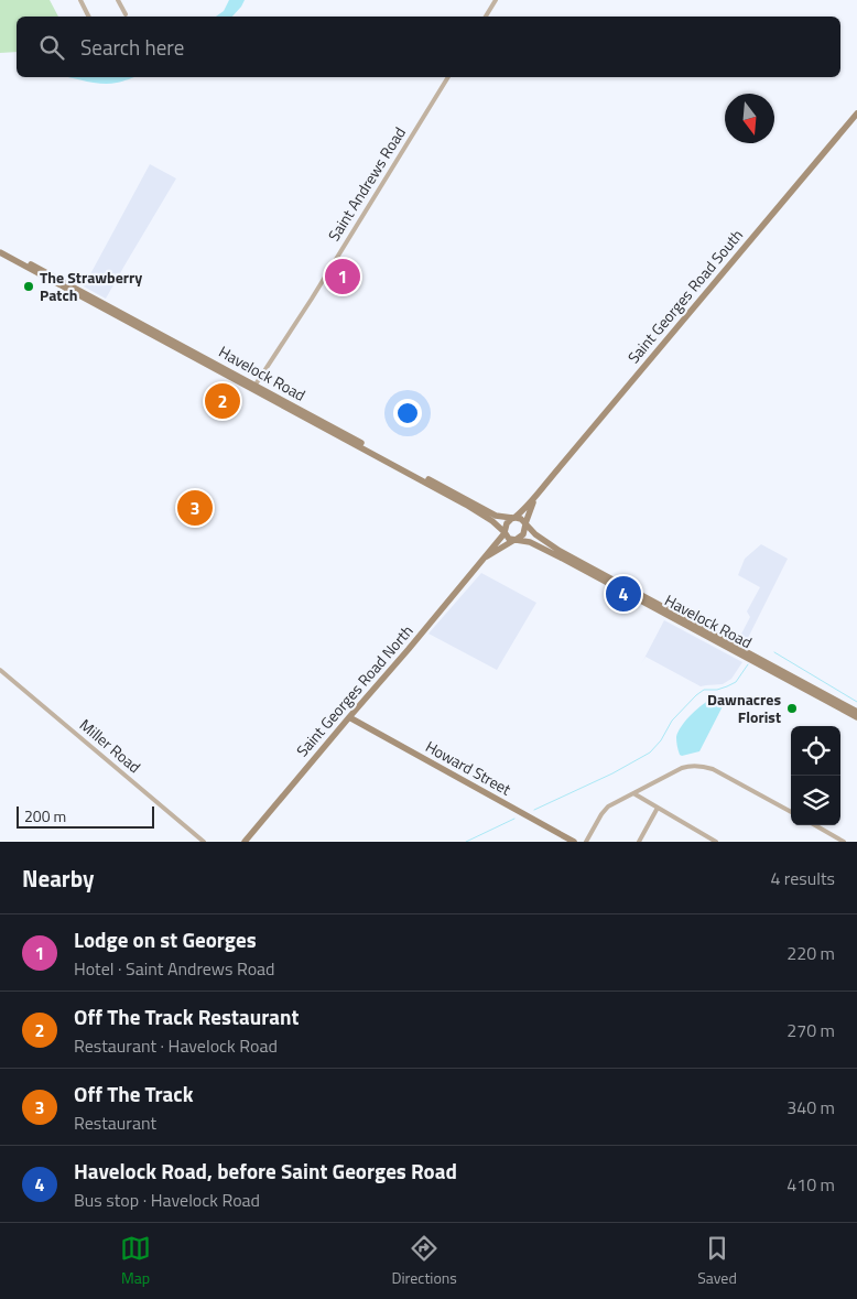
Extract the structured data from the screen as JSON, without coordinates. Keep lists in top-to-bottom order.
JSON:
{
  "streets": {
    "main road": [
      "Saint Georges Road South",
      "Havelock Road",
      "Saint Georges Road North",
      "Howard Street"
    ],
    "street": ["Saint Andrews Road", "Miller Road"]
  },
  "crossings": [
    ["Saint Andrews Road", "Havelock Road"],
    ["Saint Georges Road South", "Havelock Road"],
    ["Saint Georges Road South", "Saint Georges Road North"],
    ["Havelock Road", "Saint Georges Road North"],
    ["Saint Georges Road North", "Howard Street"]
  ],
  "places": ["The Strawberry Patch", "Dawnacres Florist"],
  "scale_bar": "200 m",
  "north": "bottom",
  "page": {
    "search": "Search here",
    "pins": [
      "1",
      "2",
      "3",
      "4"
    ],
    "scale": "200 m",
    "heading": ["Nearby", "4 results"],
    "list": [
      {
        "mark": "1",
        "name": "Lodge on st Georges",
        "note": "Hotel · Saint Andrews Road",
        "value": "220 m"
      },
      {
        "mark": "2",
        "name": "Off The Track Restaurant",
        "note": "Restaurant · Havelock Road",
        "value": "270 m"
      },
      {
        "mark": "3",
        "name": "Off The Track",
        "note": "Restaurant",
        "value": "340 m"
      },
      {
        "mark": "4",
        "name": "Havelock Road, before Saint Georges Road",
        "note": "Bus stop · Havelock Road",
        "value": "410 m"
      }
    ],
    "nav": ["Map", "Directions", "Saved"]
  }
}
